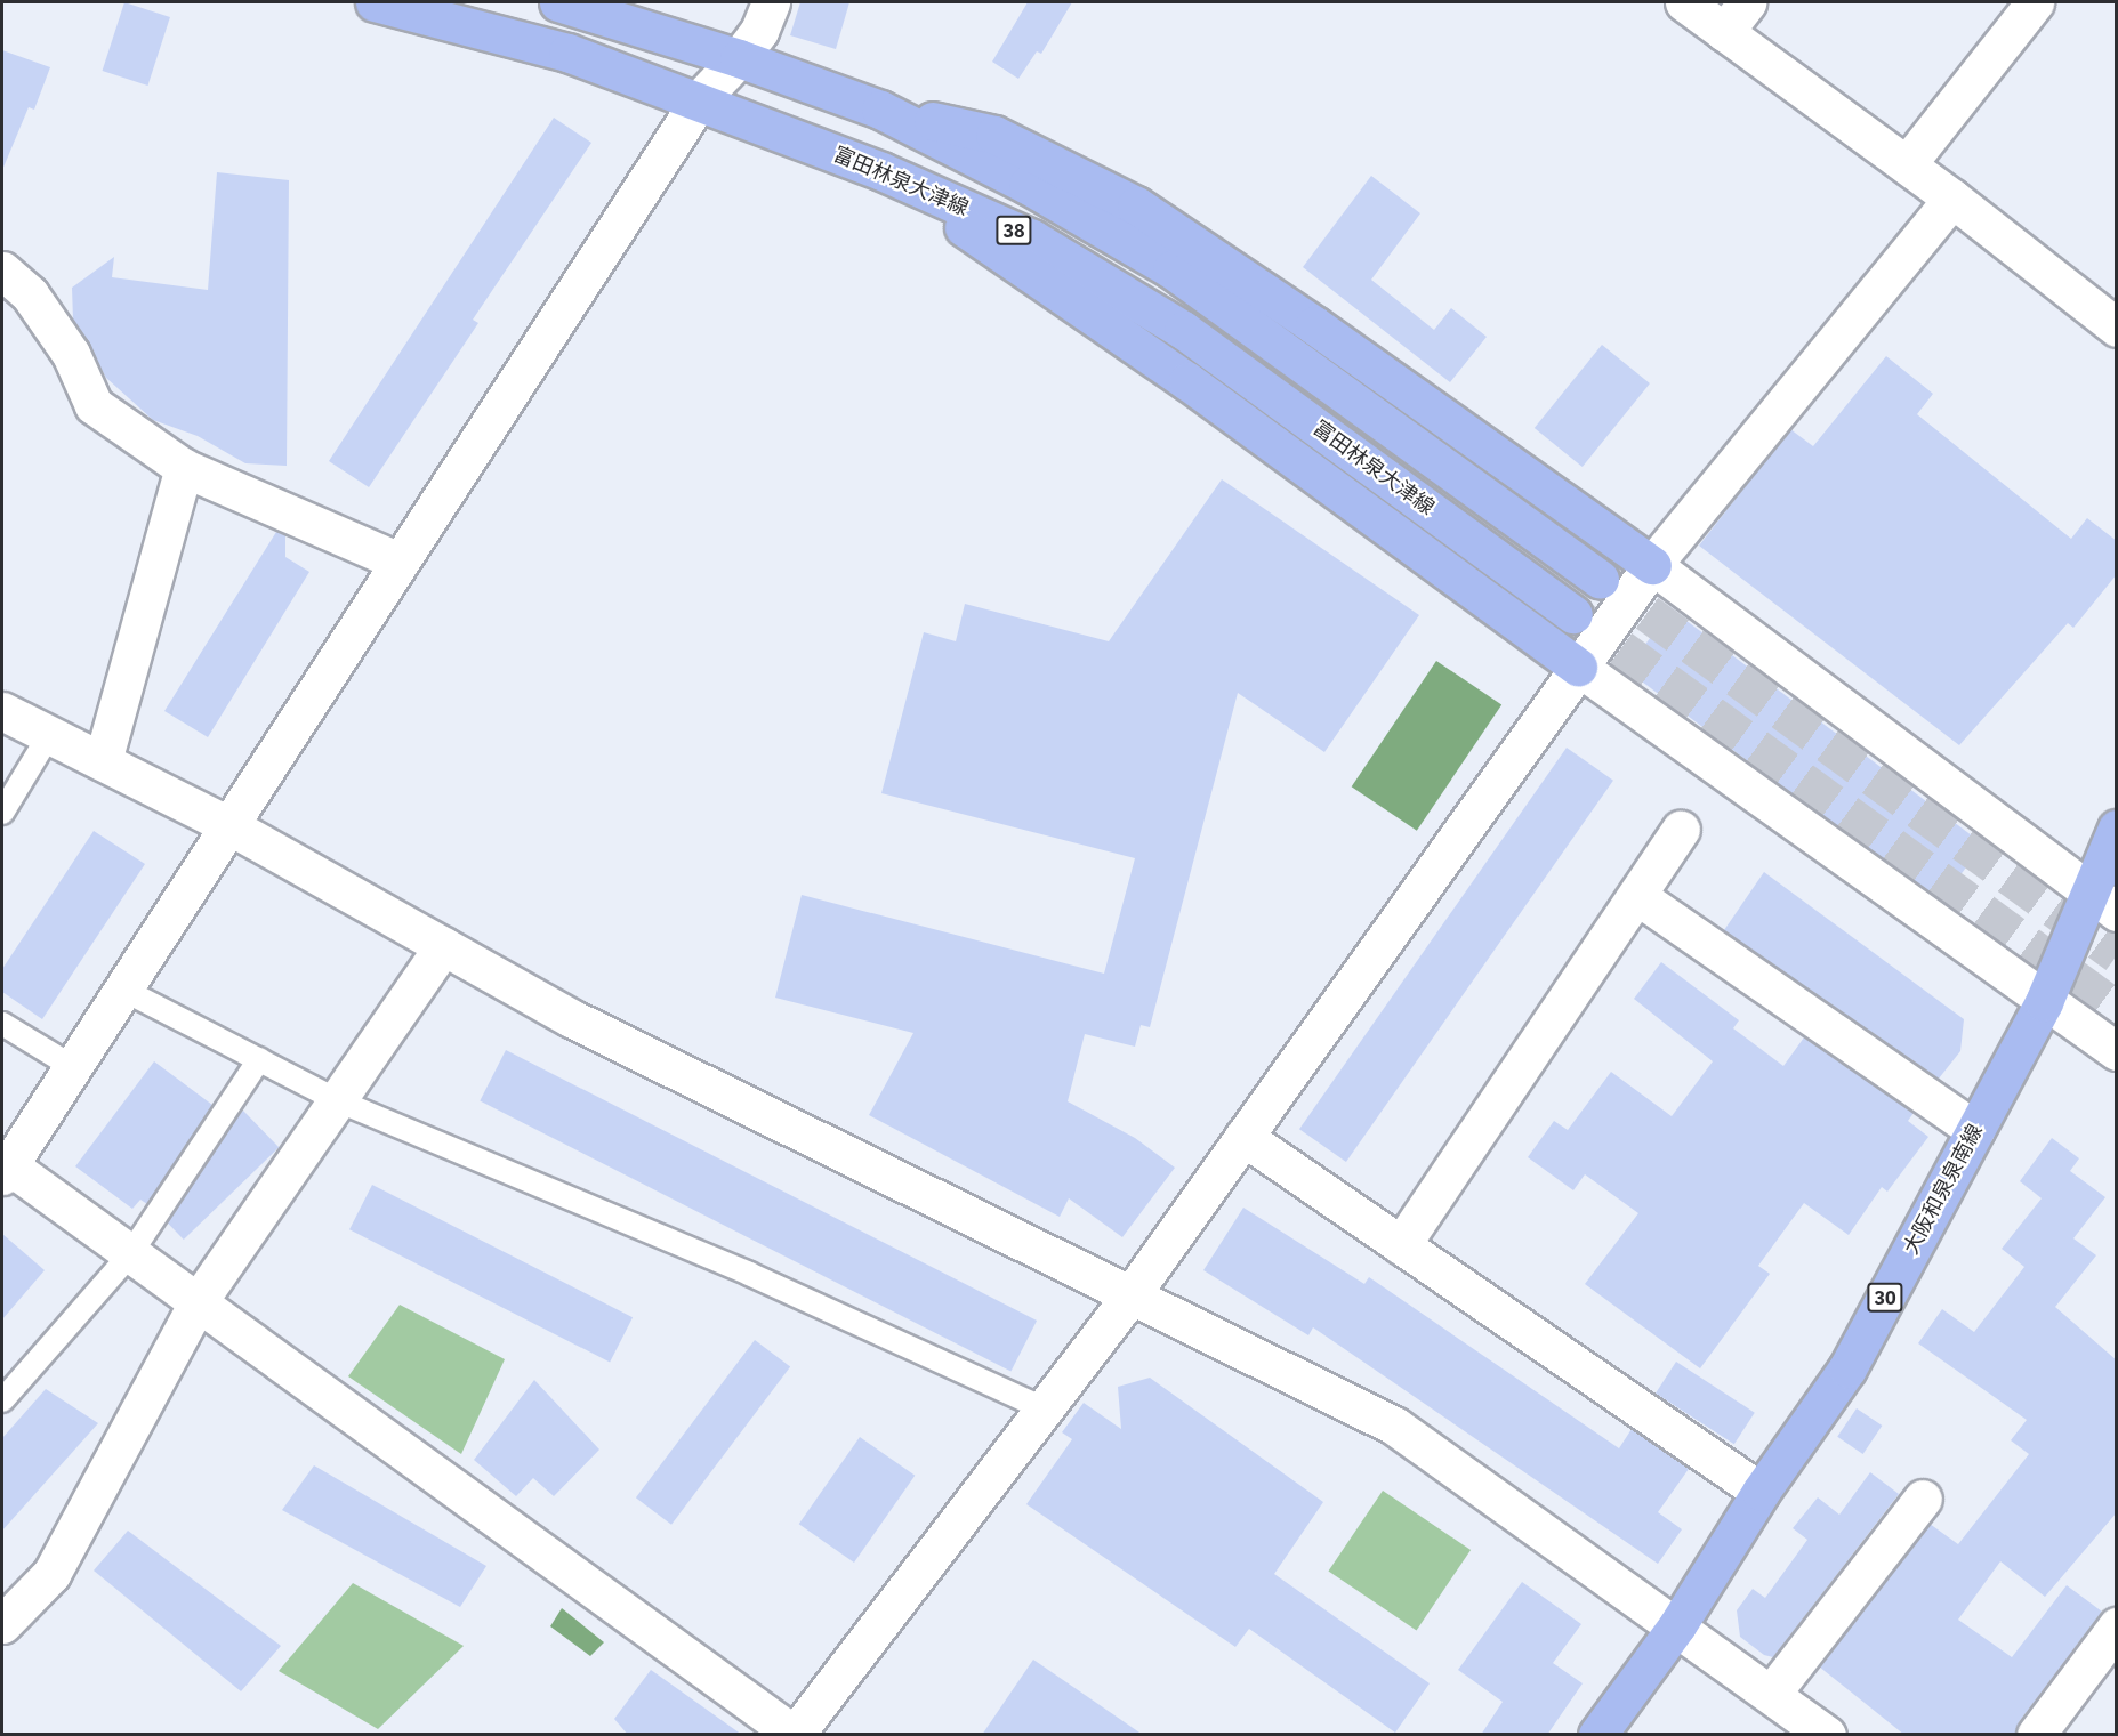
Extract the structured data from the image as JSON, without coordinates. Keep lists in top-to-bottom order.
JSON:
{
  "streets": {
    "main road": [
      "富田林泉大津線",
      "38",
      "大阪和泉泉南線",
      "30"
    ]
  }
}
